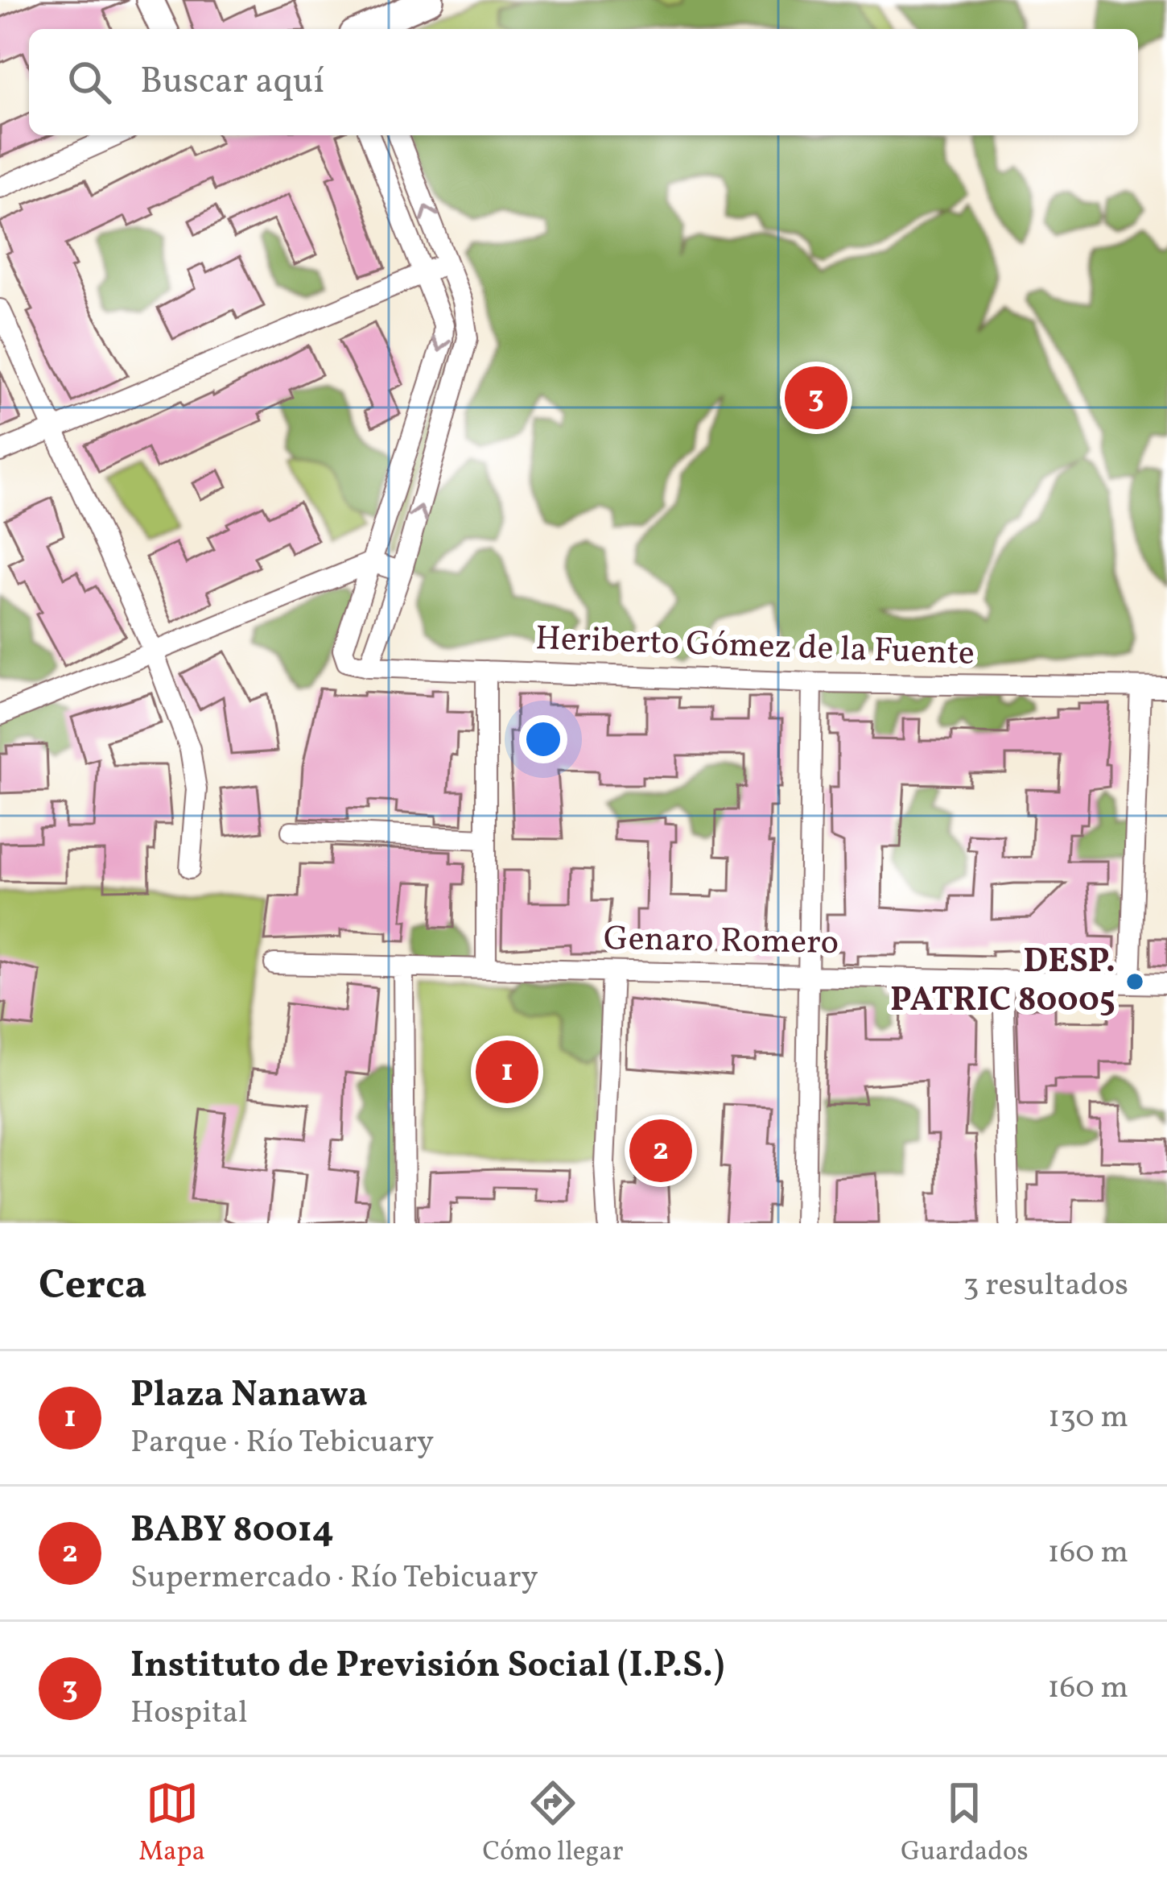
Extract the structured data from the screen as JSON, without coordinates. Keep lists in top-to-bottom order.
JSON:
{
  "streets": {
    "street": ["Heriberto Gómez de la Fuente", "Genaro Romero"]
  },
  "places": ["DESP. PATRIC 80005"],
  "page": {
    "search": "Buscar aquí",
    "pins": ["3", "1", "2"],
    "heading": ["Cerca", "3 resultados"],
    "list": [
      {
        "mark": "1",
        "name": "Plaza Nanawa",
        "note": "Parque · Río Tebicuary",
        "value": "130 m"
      },
      {
        "mark": "2",
        "name": "BABY 80014",
        "note": "Supermercado · Río Tebicuary",
        "value": "160 m"
      },
      {
        "mark": "3",
        "name": "Instituto de Previsión Social (I.P.S.)",
        "note": "Hospital",
        "value": "160 m"
      }
    ],
    "nav": ["Mapa", "Cómo llegar", "Guardados"]
  }
}
